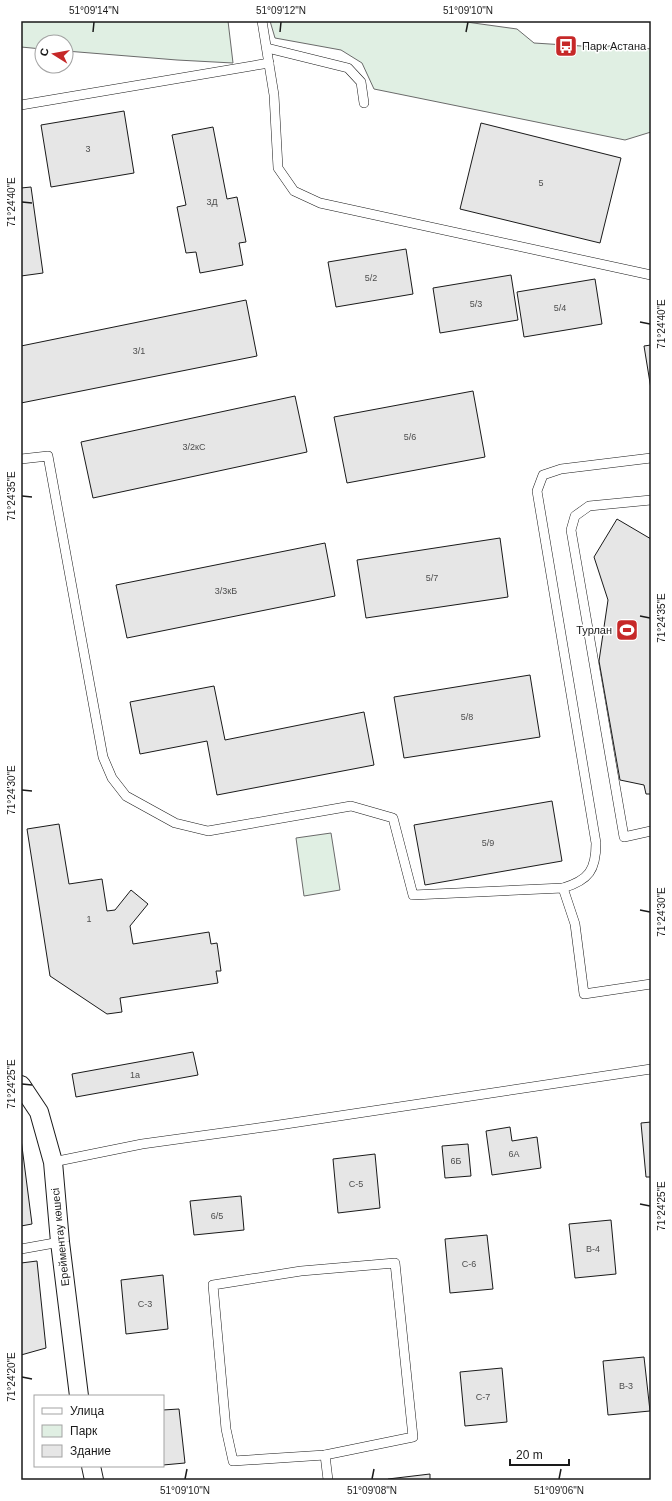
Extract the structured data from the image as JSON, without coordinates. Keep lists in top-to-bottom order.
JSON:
{
  "streets": {
    "street": ["Ерейментау көшесі"]
  },
  "places": {
    "bus stop": ["Парк Астана"],
    "sports": ["Турлан"]
  },
  "house_numbers": [
    "3",
    "5",
    "3Д",
    "5/2",
    "5/3",
    "5/4",
    "3/1",
    "5/6",
    "3/2кC",
    "5/7",
    "3/3кБ",
    "5/8",
    "5/9",
    "1",
    "1а",
    "6А",
    "6Б",
    "C-5",
    "6/5",
    "В-4",
    "C-6",
    "C-3",
    "В-3",
    "C-7"
  ],
  "legend": ["Улица", "Парк", "Здание"],
  "scale_bar": "20 m",
  "north": "left",
  "coordinates": [
    "51°09'14\"N",
    "51°09'12\"N",
    "51°09'10\"N",
    "71°24'40\"E",
    "71°24'35\"E",
    "71°24'30\"E",
    "71°24'25\"E",
    "71°24'20\"E",
    "51°09'08\"N",
    "51°09'06\"N"
  ]
}
